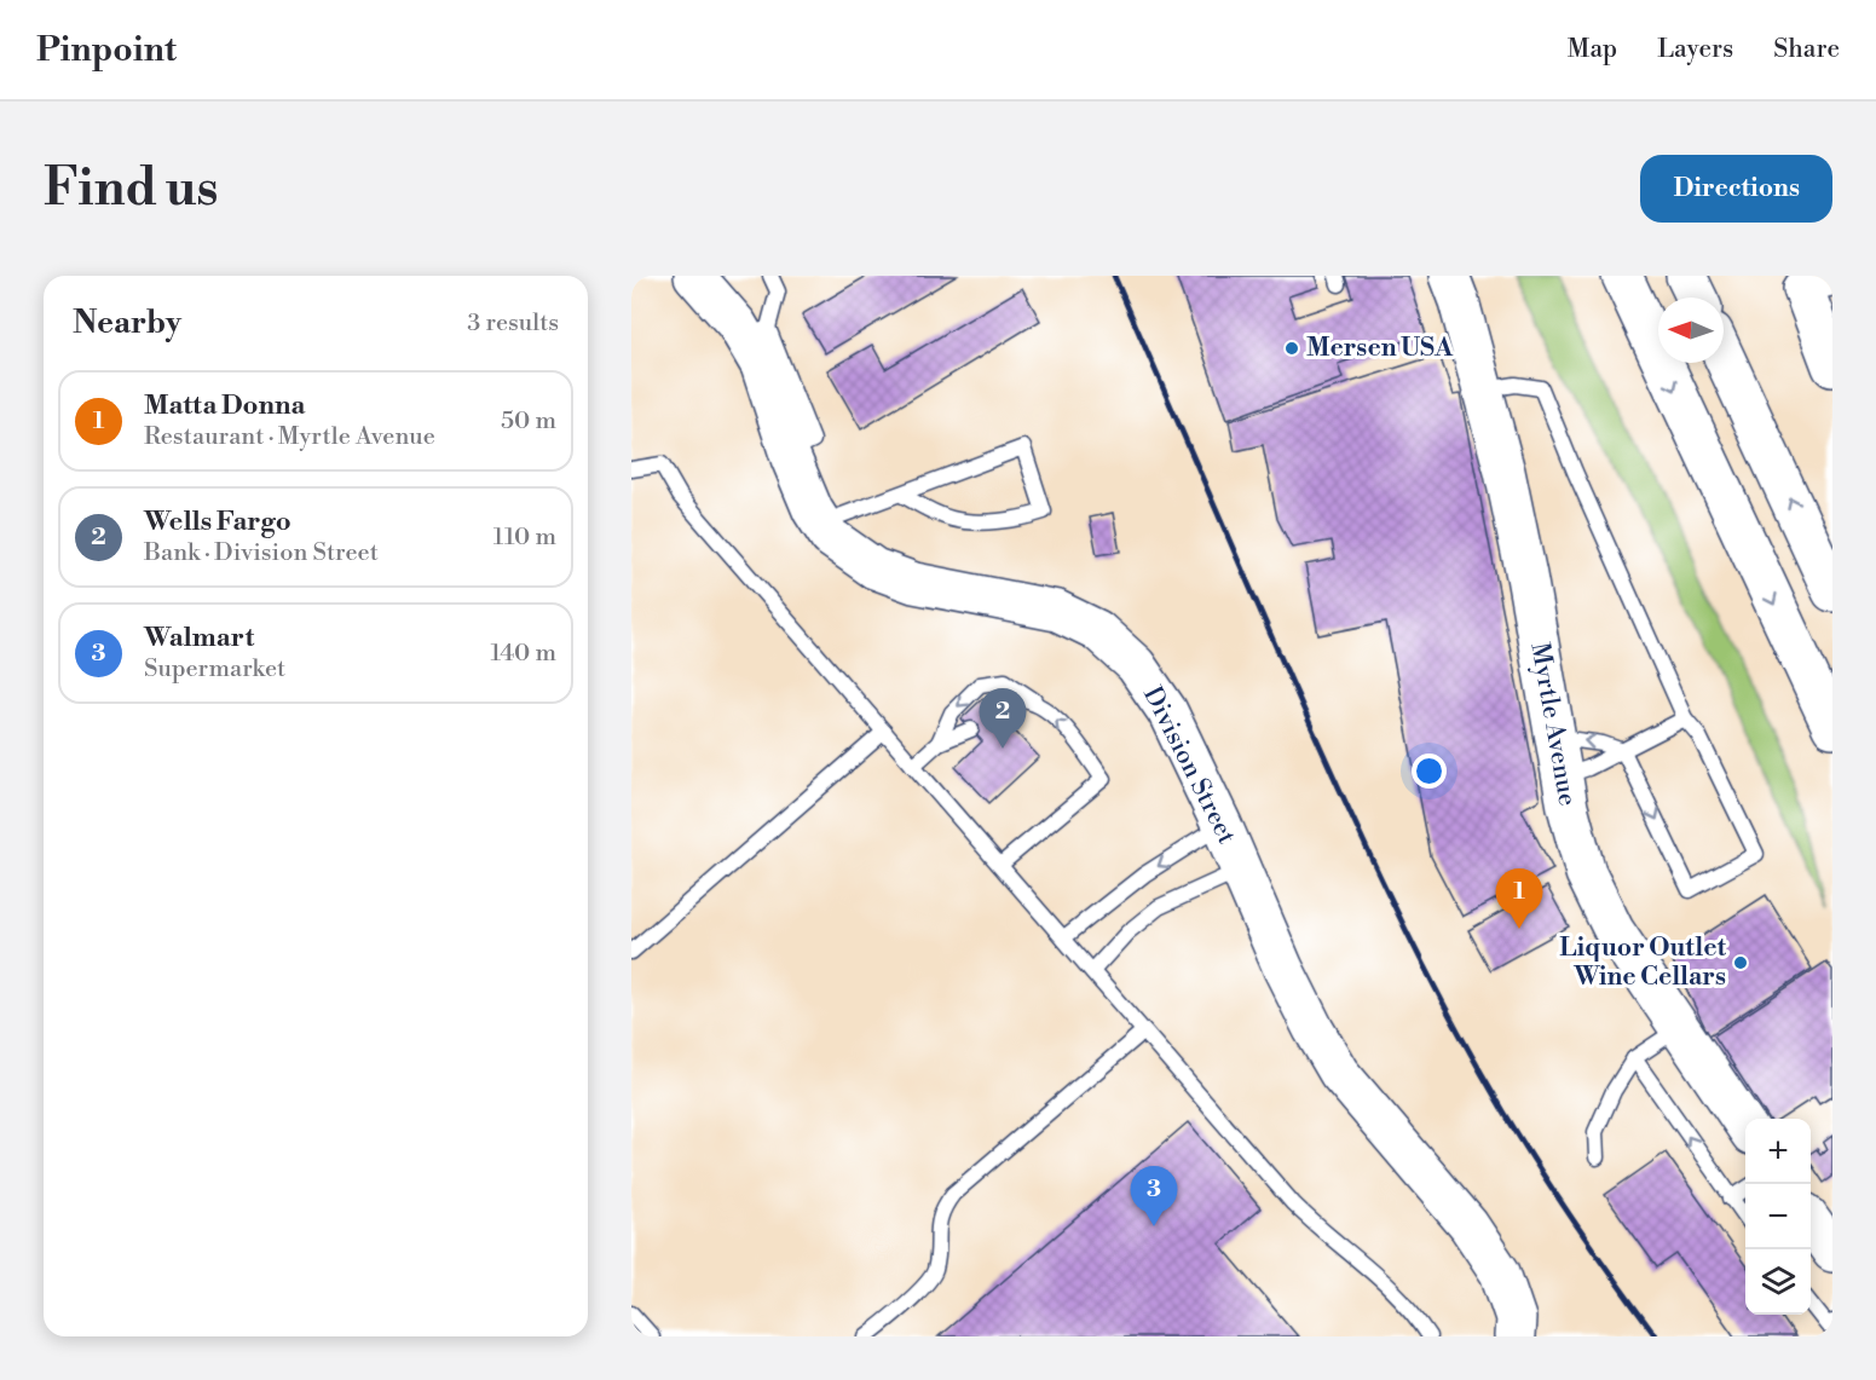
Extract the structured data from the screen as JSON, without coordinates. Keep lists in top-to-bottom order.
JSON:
{
  "streets": {
    "main road": ["Myrtle Avenue", "Division Street"]
  },
  "places": ["Mersen USA", "Liquor Outlet Wine Cellars"],
  "north": "left",
  "page": {
    "header": "Pinpoint",
    "nav": ["Map", "Layers", "Share"],
    "buttons": "Directions",
    "title": "Find us",
    "heading": ["Nearby", "3 results"],
    "list": [
      {
        "mark": "1",
        "name": "Matta Donna",
        "note": "Restaurant · Myrtle Avenue",
        "value": "50 m"
      },
      {
        "mark": "2",
        "name": "Wells Fargo",
        "note": "Bank · Division Street",
        "value": "110 m"
      },
      {
        "mark": "3",
        "name": "Walmart",
        "note": "Supermarket",
        "value": "140 m"
      }
    ],
    "pins": ["2", "1", "3"],
    "map_buttons": ["+", "−"]
  }
}
